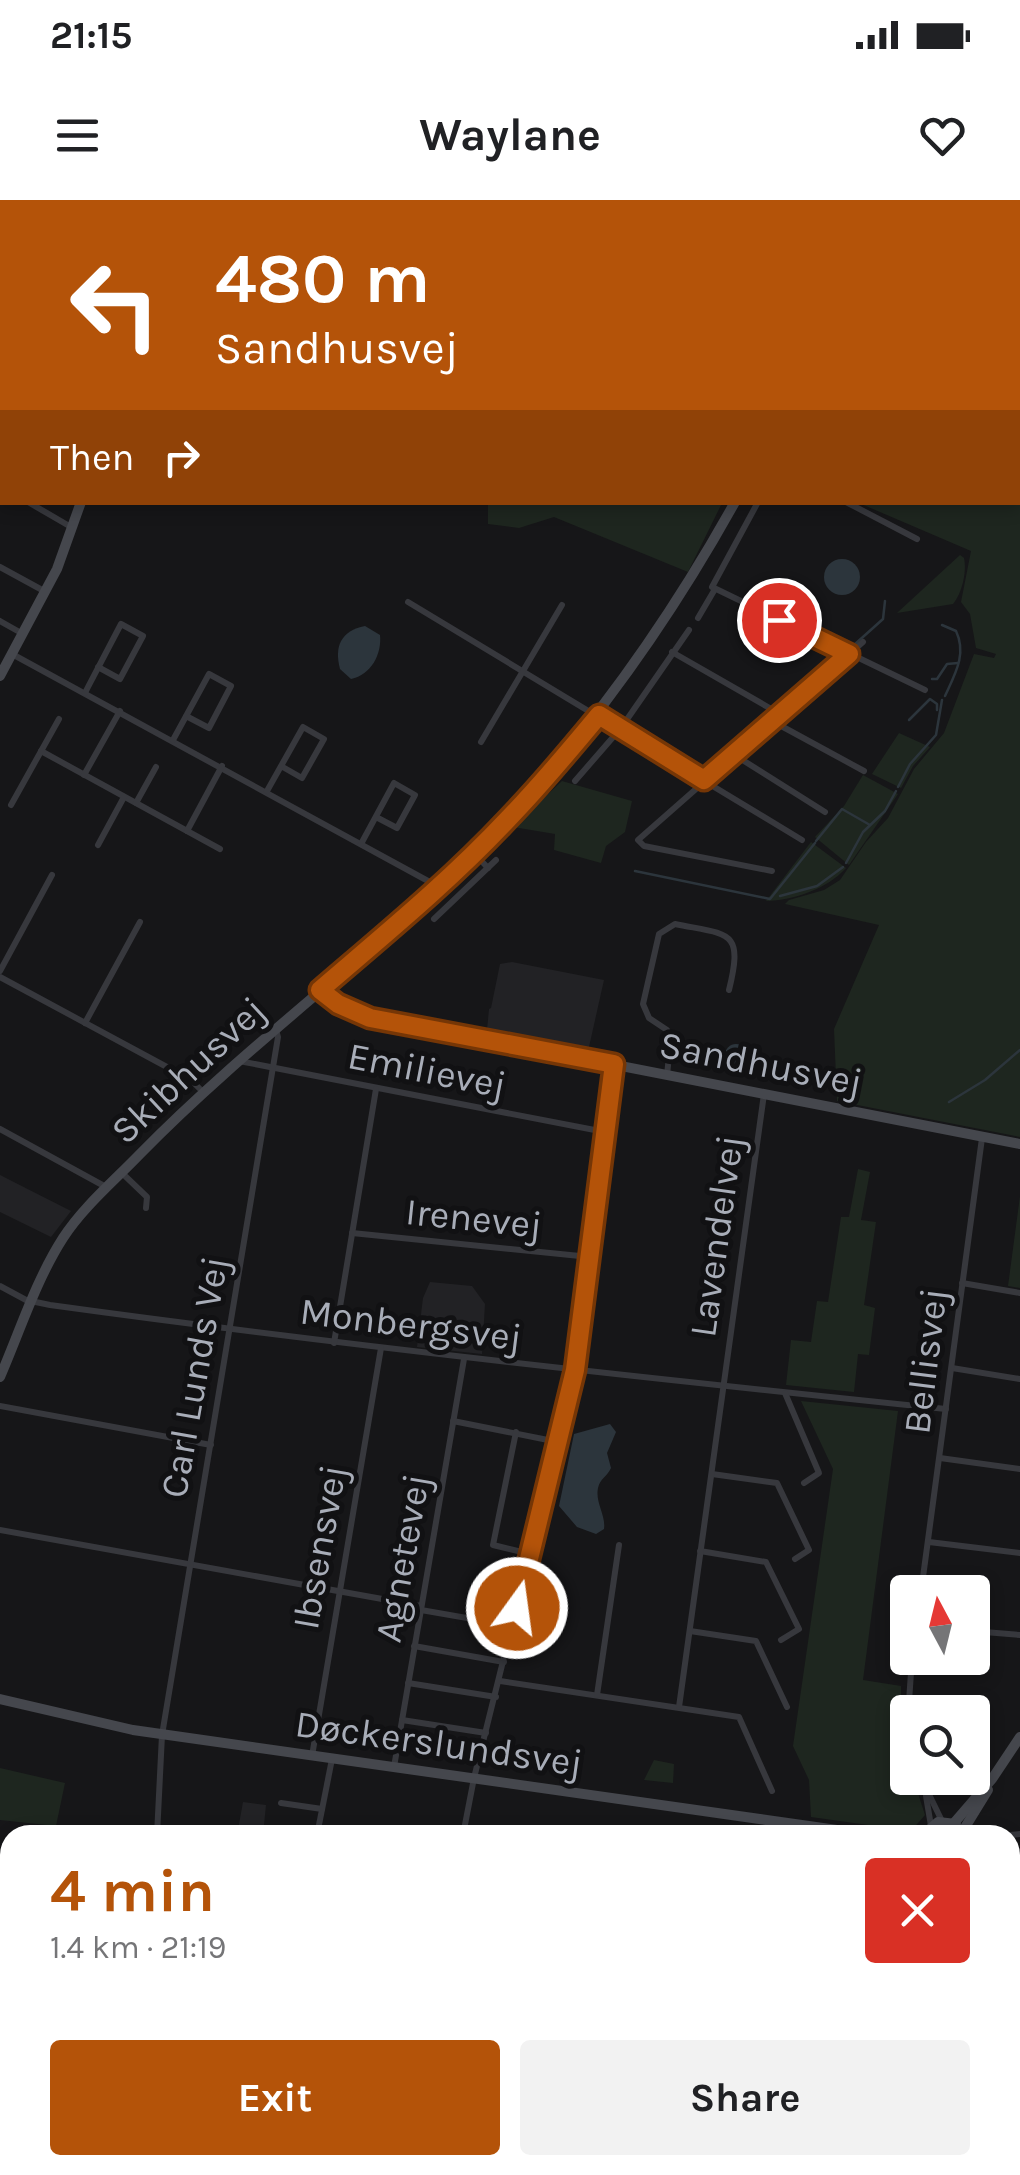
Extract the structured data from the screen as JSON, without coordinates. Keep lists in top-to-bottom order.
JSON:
{
  "streets": {
    "street": [
      "Sandhusvej",
      "Skibhusvej",
      "Emilievej",
      "Irenevej",
      "Lavendelvej",
      "Monbergsvej",
      "Bellisvej",
      "Carl Lunds Vej",
      "Ibsensvej",
      "Agnetevej",
      "Døckerslundsvej"
    ]
  },
  "crossings": [
    ["Sandhusvej", "Skibhusvej"],
    ["Sandhusvej", "Lavendelvej"],
    ["Sandhusvej", "Bellisvej"],
    ["Skibhusvej", "Emilievej"],
    ["Skibhusvej", "Monbergsvej"],
    ["Skibhusvej", "Carl Lunds Vej"],
    ["Emilievej", "Carl Lunds Vej"],
    ["Lavendelvej", "Monbergsvej"],
    ["Monbergsvej", "Bellisvej"],
    ["Monbergsvej", "Carl Lunds Vej"],
    ["Monbergsvej", "Ibsensvej"],
    ["Monbergsvej", "Agnetevej"],
    ["Carl Lunds Vej", "Døckerslundsvej"],
    ["Ibsensvej", "Døckerslundsvej"],
    ["Agnetevej", "Døckerslundsvej"]
  ],
  "north": "top",
  "page": {
    "status": "21:15",
    "header": "Waylane",
    "turn": ["480 m", "Sandhusvej"],
    "then": "Then",
    "heading": ["4 min", "1.4 km · 21:19"],
    "buttons": ["Exit", "Share"]
  }
}
